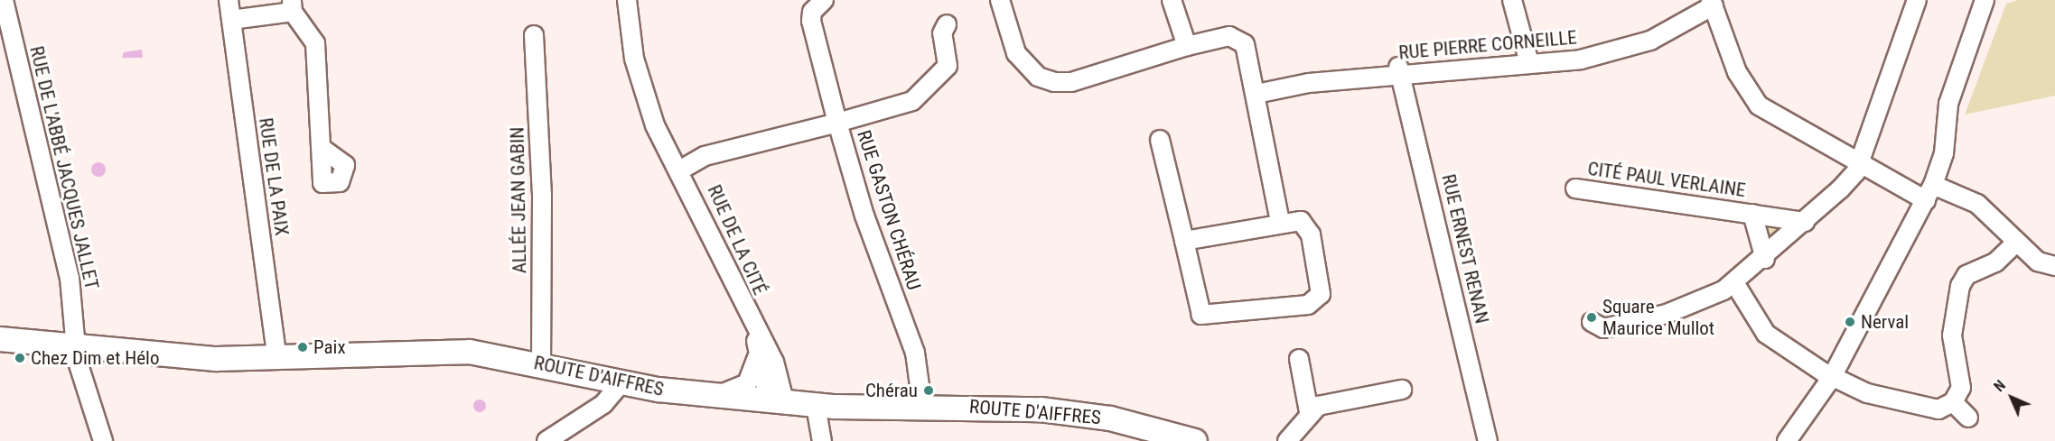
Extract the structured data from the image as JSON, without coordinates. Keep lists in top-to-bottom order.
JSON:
{
  "streets": {
    "main road": ["ROUTE D'AIFFRES"],
    "street": [
      "RUE PIERRE CORNEILLE",
      "RUE DE L'ABBÉ JACQUES JALLET",
      "RUE DE LA PAIX",
      "CITÉ PAUL VERLAINE",
      "ALLÉE JEAN GABIN",
      "RUE GASTON CHÉRAU",
      "RUE DE LA CITÉ",
      "RUE ERNEST RENAN"
    ]
  },
  "crossings": [
    ["RUE PIERRE CORNEILLE", "RUE ERNEST RENAN"],
    ["RUE DE L'ABBÉ JACQUES JALLET", "ROUTE D'AIFFRES"],
    ["RUE DE LA PAIX", "ROUTE D'AIFFRES"],
    ["ALLÉE JEAN GABIN", "ROUTE D'AIFFRES"],
    ["RUE GASTON CHÉRAU", "RUE DE LA CITÉ"],
    ["RUE GASTON CHÉRAU", "ROUTE D'AIFFRES"],
    ["RUE DE LA CITÉ", "ROUTE D'AIFFRES"]
  ],
  "places": [
    "Square Maurice Mullot",
    "Nerval",
    "Paix",
    "Chez Dim et Hélo",
    "Chérau"
  ],
  "north": "top left"
}
